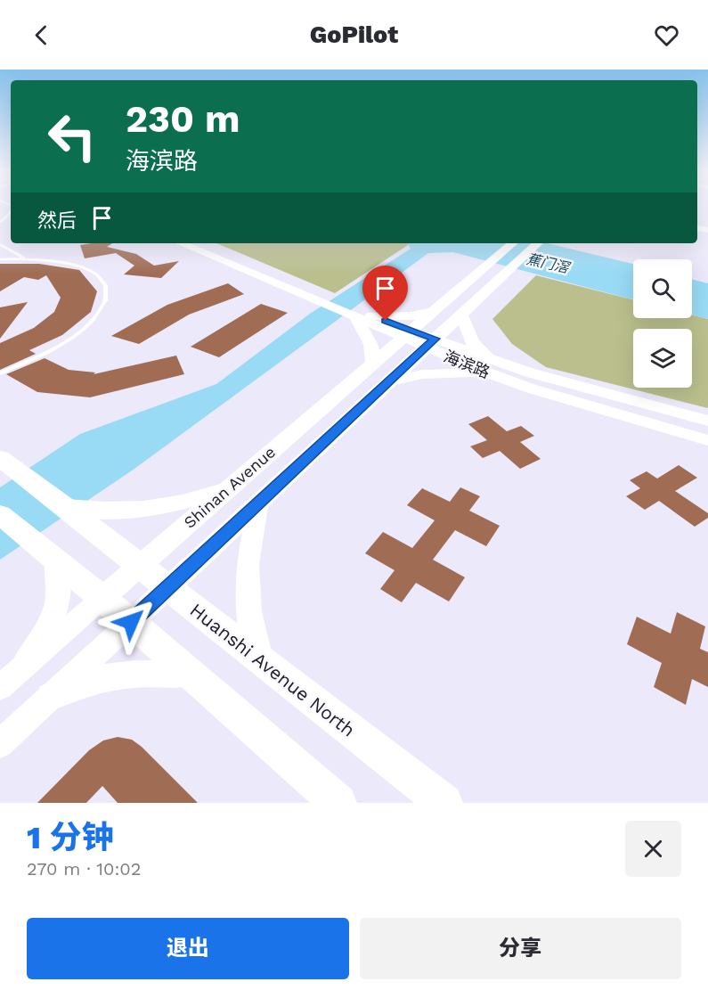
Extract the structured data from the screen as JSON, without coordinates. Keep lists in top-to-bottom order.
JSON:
{
  "streets": {
    "main road": ["Shinan Avenue", "Huanshi Avenue North"],
    "street": ["海滨路"]
  },
  "crossings": [
    ["海滨路", "Shinan Avenue"],
    ["Shinan Avenue", "Huanshi Avenue North"]
  ],
  "water": ["蕉门滘"],
  "page": {
    "header": "GoPilot",
    "turn": ["230 m", "海滨路"],
    "then": "然后",
    "heading": ["1 分钟", "270 m · 10:02"],
    "buttons": ["退出", "分享"]
  }
}
